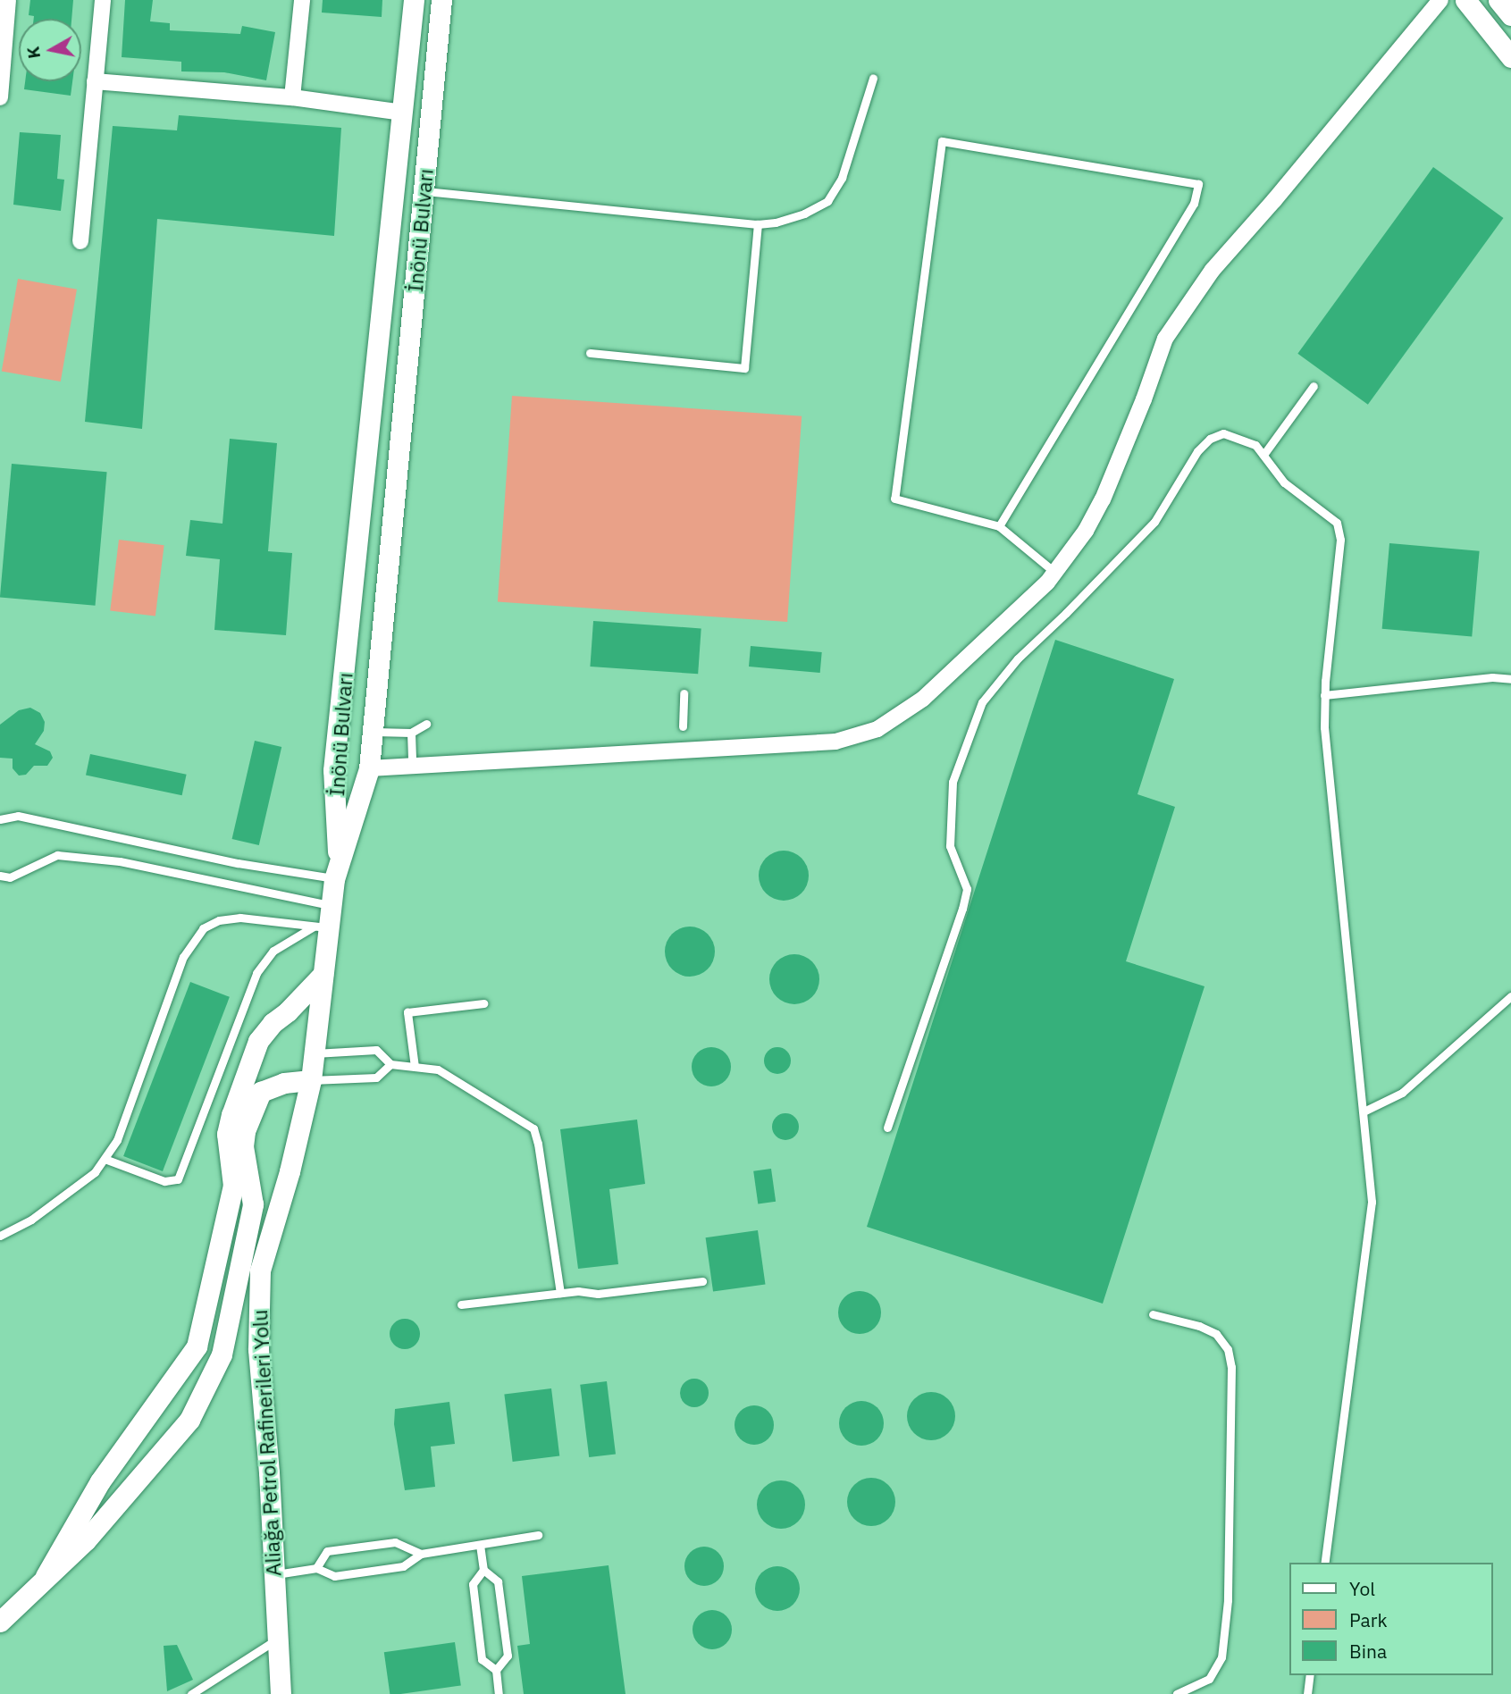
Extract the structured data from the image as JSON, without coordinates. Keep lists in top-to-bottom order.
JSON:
{
  "streets": {
    "street": ["İnönü Bulvarı", "Aliağa Petrol Rafinerileri Yolu"]
  },
  "crossings": [
    ["İnönü Bulvarı", "Aliağa Petrol Rafinerileri Yolu"]
  ],
  "legend": ["Yol", "Park", "Bina"],
  "north": "left"
}
